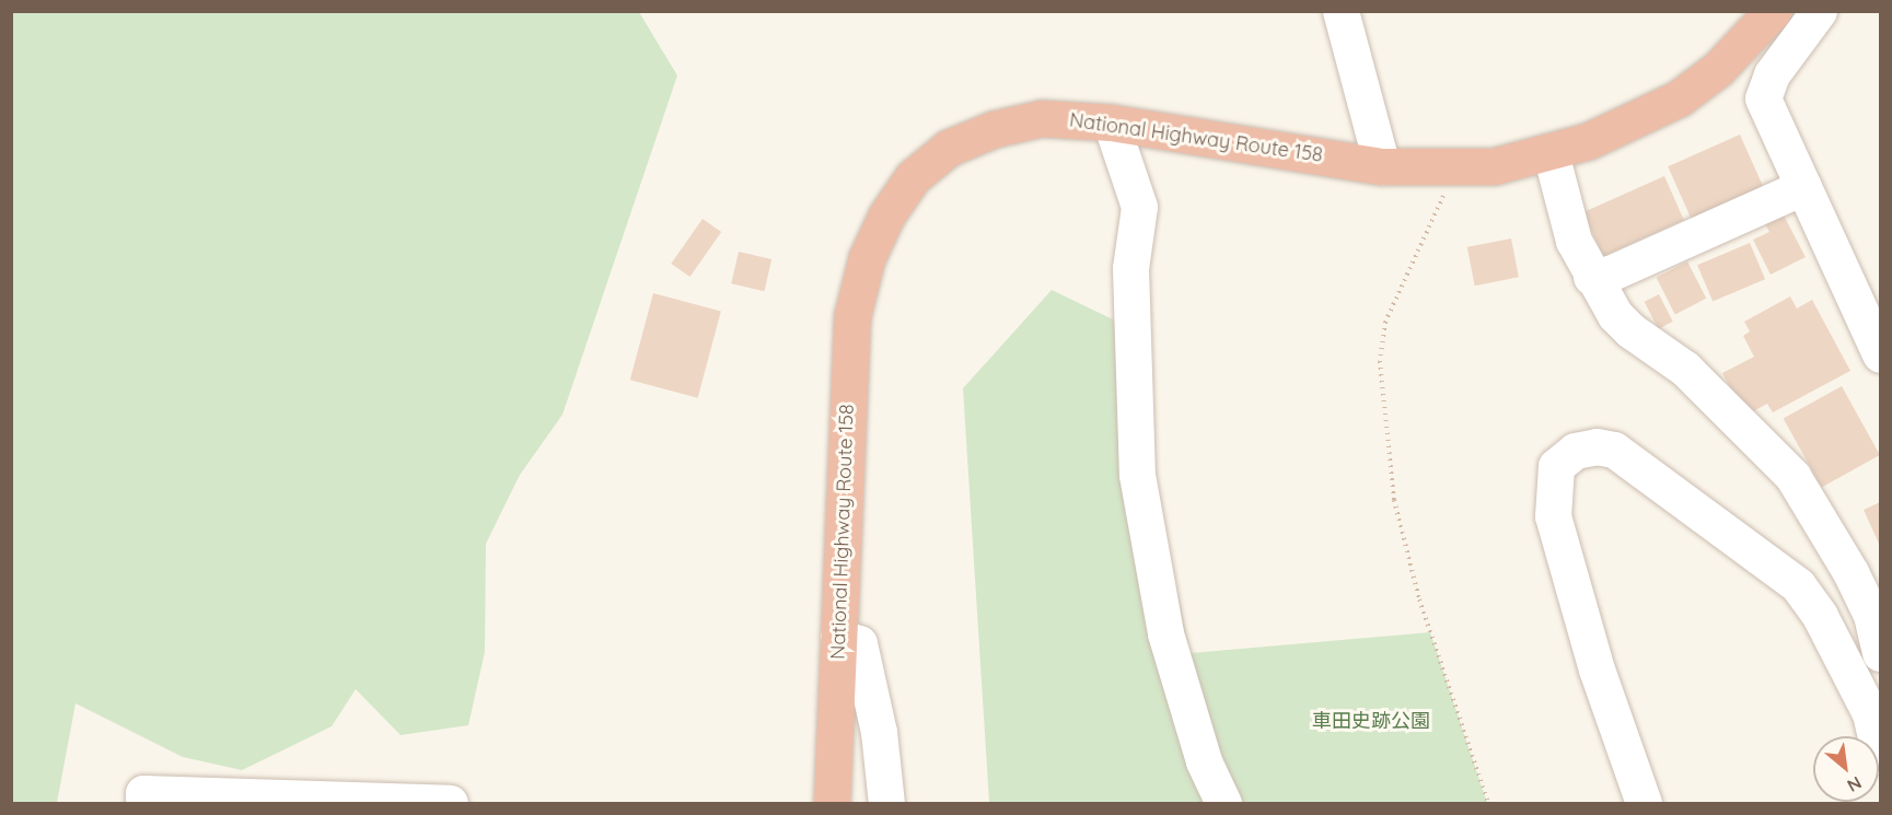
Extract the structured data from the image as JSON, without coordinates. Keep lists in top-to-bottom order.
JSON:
{
  "streets": {
    "highway": ["National Highway Route 158"]
  },
  "parks": ["車田史跡公園"],
  "north": "bottom right"
}
